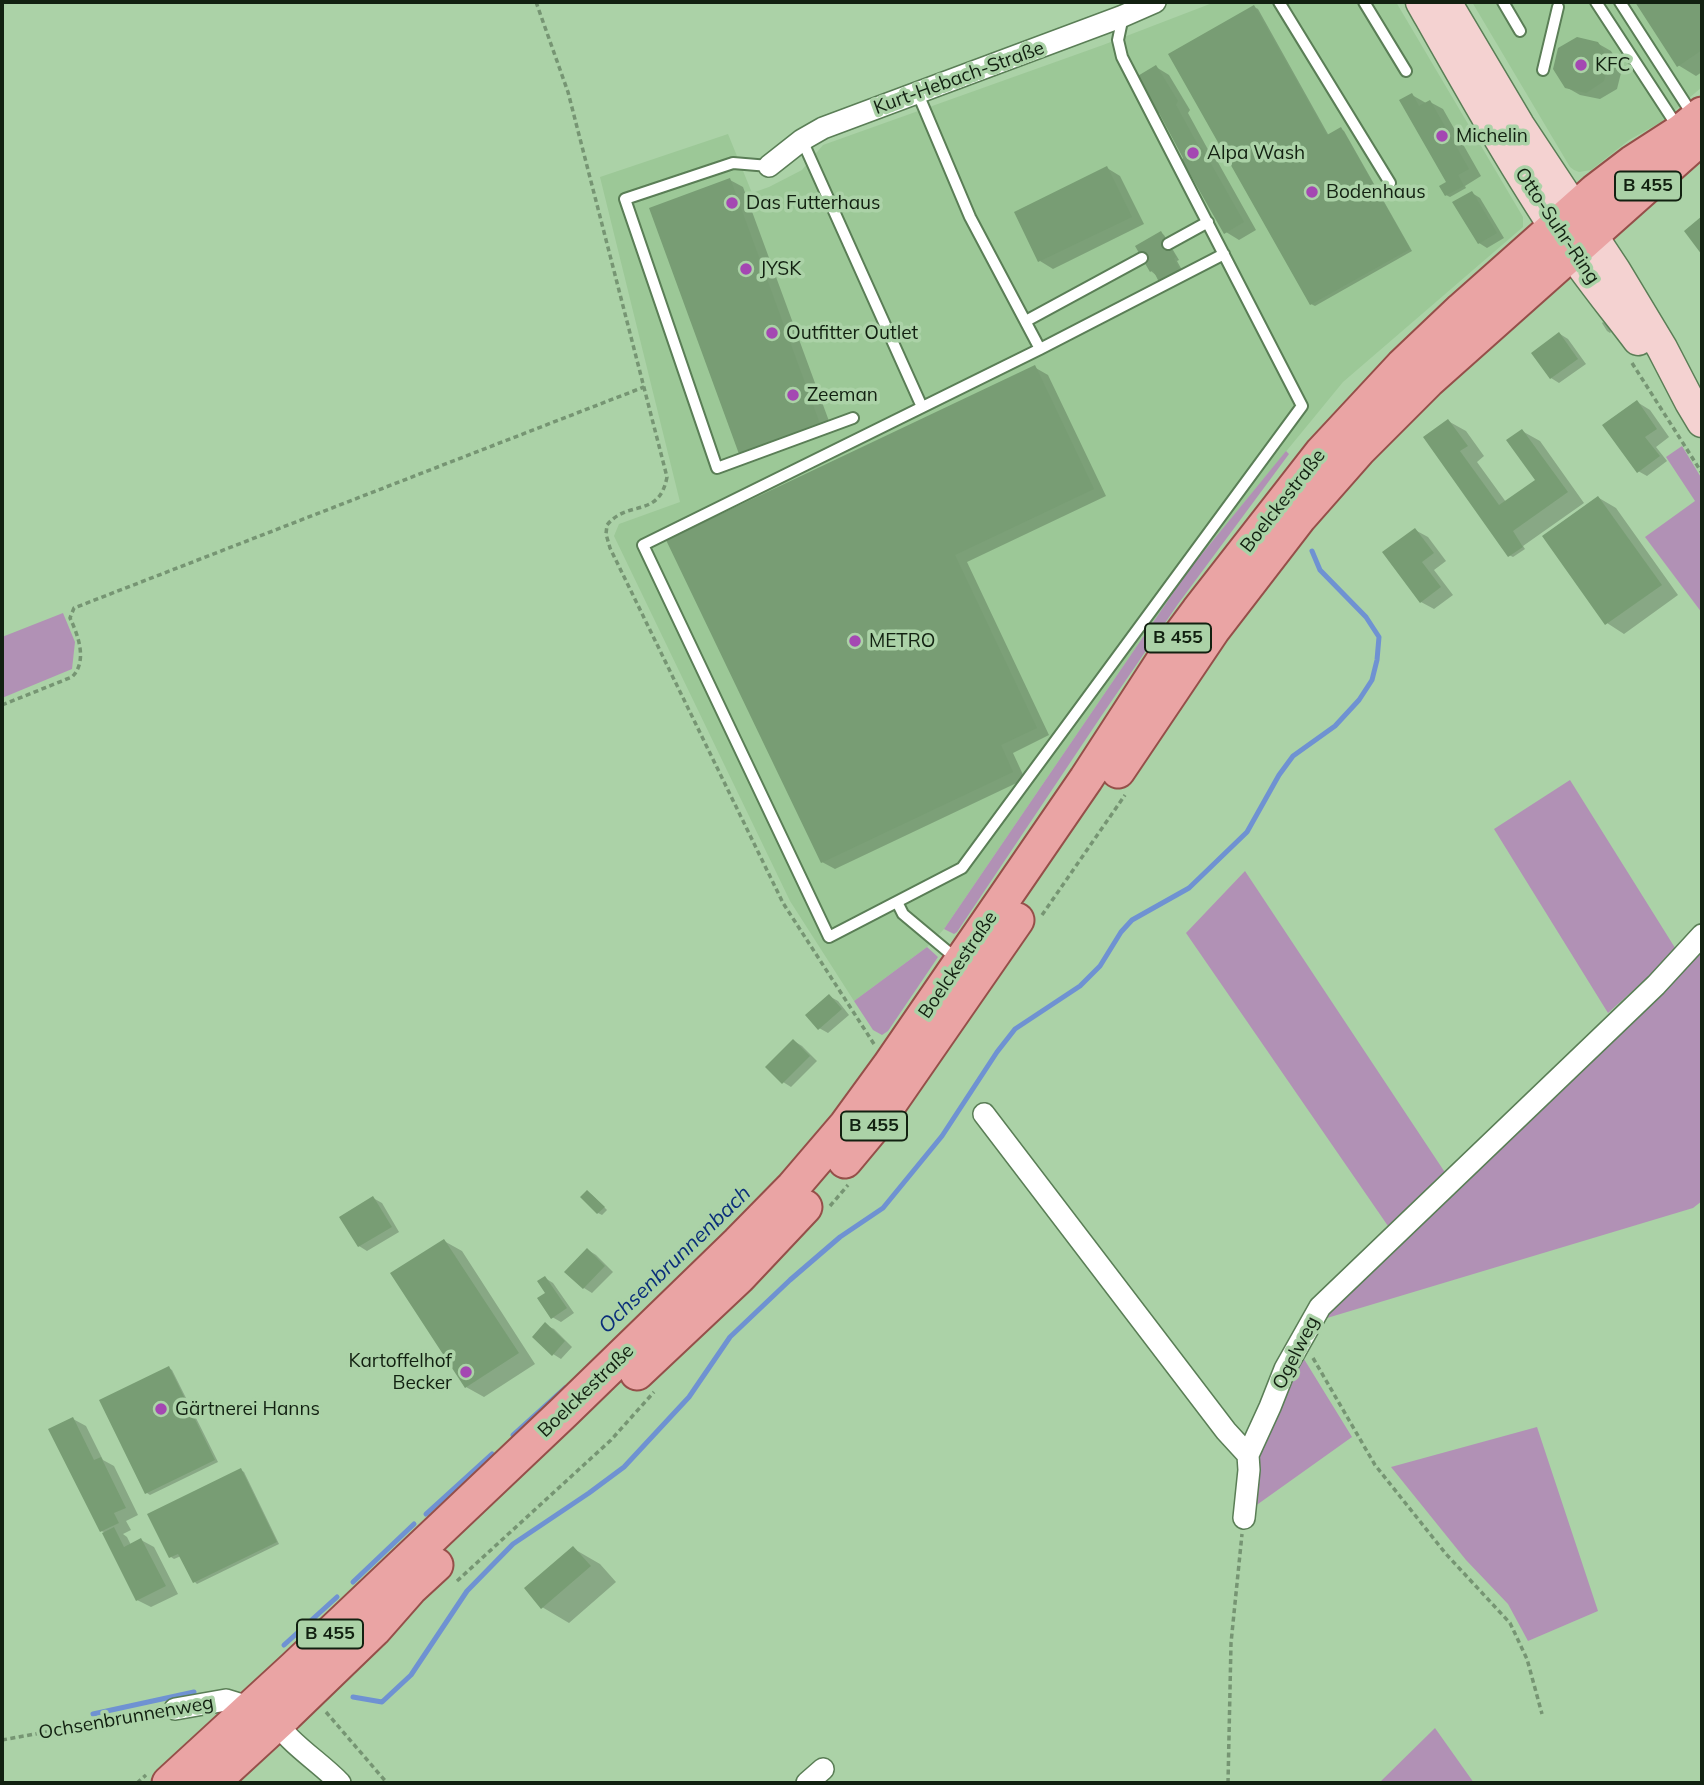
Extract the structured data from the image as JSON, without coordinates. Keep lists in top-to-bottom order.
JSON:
{
  "streets": {
    "main road": ["B 455", "Boelckestraße"],
    "street": [
      "Kurt-Hebach-Straße",
      "Otto-Suhr-Ring",
      "Ogelweg",
      "Ochsenbrunnenweg"
    ]
  },
  "crossings": [
    ["Otto-Suhr-Ring", "Boelckestraße"],
    ["Boelckestraße", "Ochsenbrunnenweg"]
  ],
  "water": ["Ochsenbrunnenbach"],
  "places": [
    "KFC",
    "Michelin",
    "Alpa Wash",
    "Bodenhaus",
    "Das Futterhaus",
    "JYSK",
    "Outfitter Outlet",
    "Zeeman",
    "METRO",
    "Kartoffelhof Becker",
    "Gärtnerei Hanns"
  ]
}
